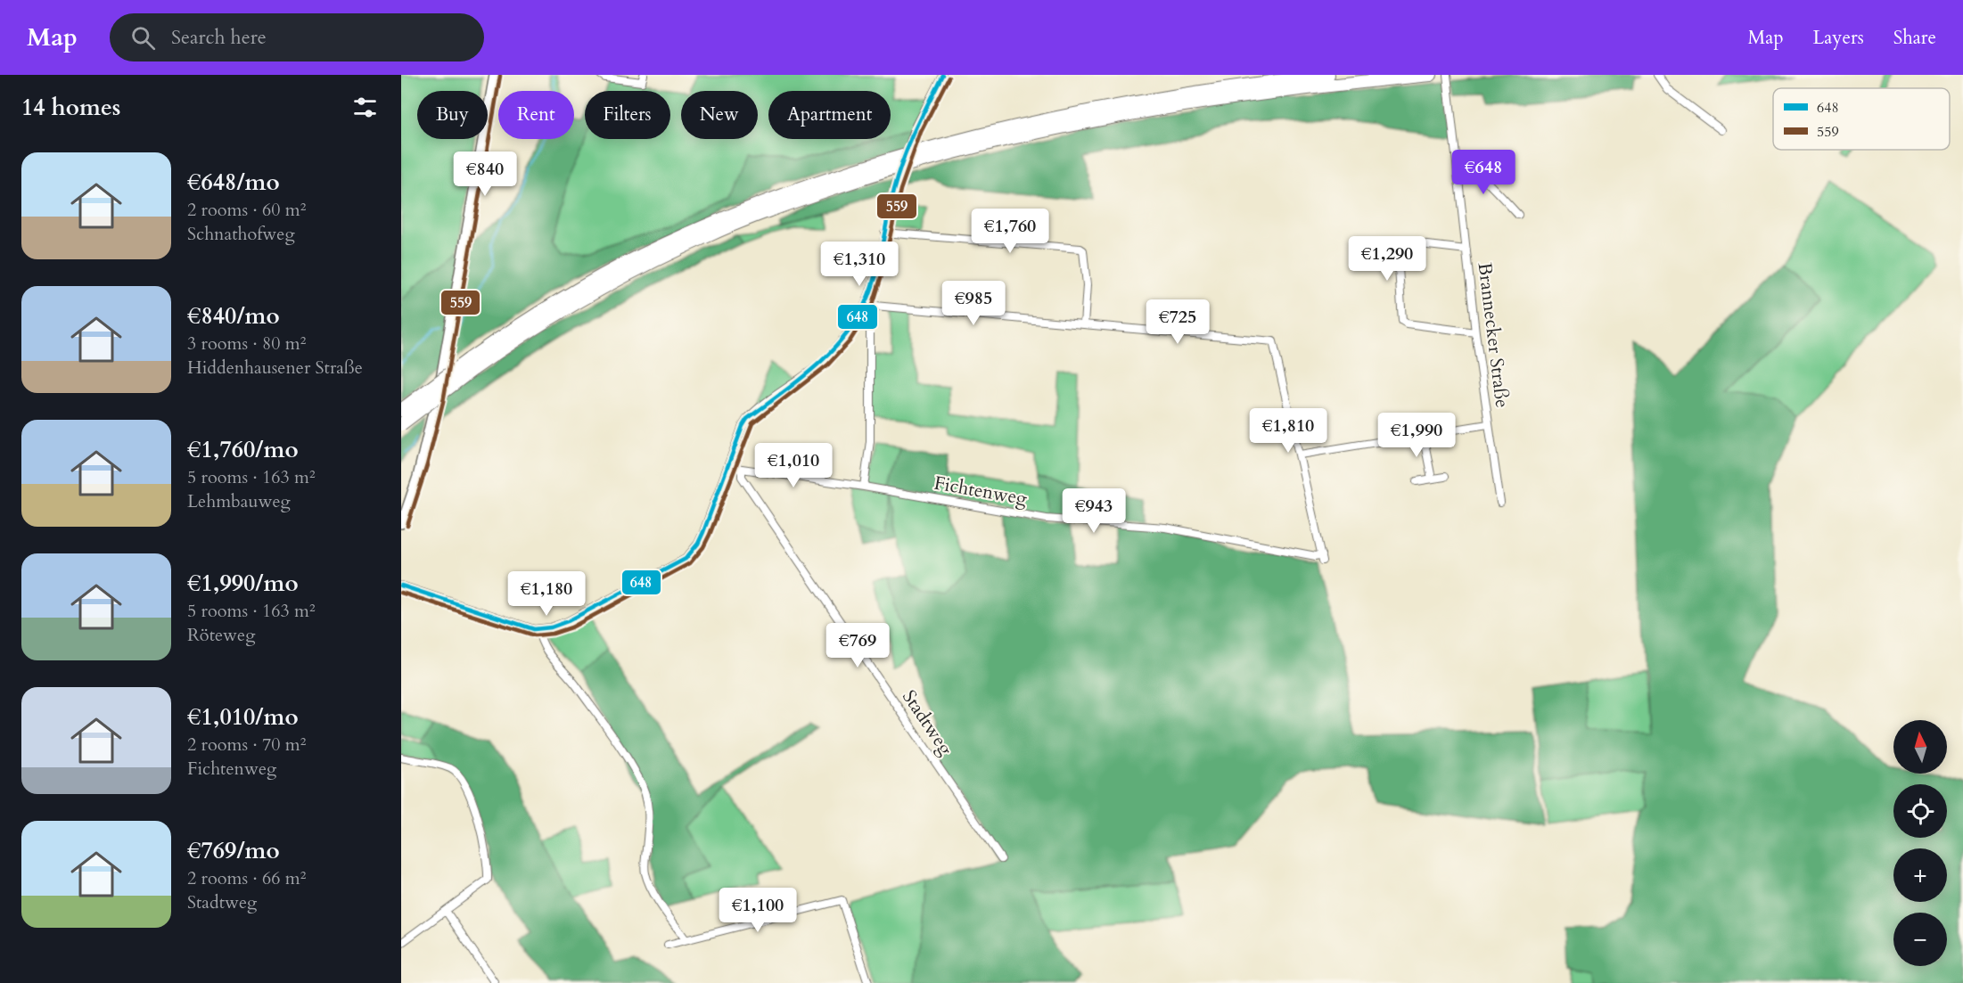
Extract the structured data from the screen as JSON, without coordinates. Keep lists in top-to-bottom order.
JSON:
{
  "streets": {
    "street": ["Brannecker Straße", "Fichtenweg", "Stadtweg"]
  },
  "crossings": [
    ["Fichtenweg", "Stadtweg"]
  ],
  "lines": ["transit line 648", "transit line 559"],
  "legend": ["648", "559"],
  "north": "top",
  "page": {
    "header": "Map",
    "search": "Search here",
    "nav": ["Map", "Layers", "Share"],
    "heading": "14 homes",
    "chip": [
      "Buy",
      "Rent",
      "Filters",
      "New",
      "Apartment"
    ],
    "list": [
      {
        "name": "€648/mo",
        "note": "2 rooms · 60 m² · Schnathofweg"
      },
      {
        "name": "€840/mo",
        "note": "3 rooms · 80 m² · Hiddenhausener Straße"
      },
      {
        "name": "€1,760/mo",
        "note": "5 rooms · 163 m² · Lehmbauweg"
      },
      {
        "name": "€1,990/mo",
        "note": "5 rooms · 163 m² · Röteweg"
      },
      {
        "name": "€1,010/mo",
        "note": "2 rooms · 70 m² · Fichtenweg"
      },
      {
        "name": "€769/mo",
        "note": "2 rooms · 66 m² · Stadtweg"
      }
    ],
    "price": [
      "€648",
      "€840",
      "€1,760",
      "€1,290",
      "€1,310",
      "€985",
      "€725",
      "€1,810",
      "€1,990",
      "€1,010",
      "€943",
      "€1,180",
      "€769",
      "€1,100"
    ],
    "map_buttons": ["+", "−"]
  }
}
